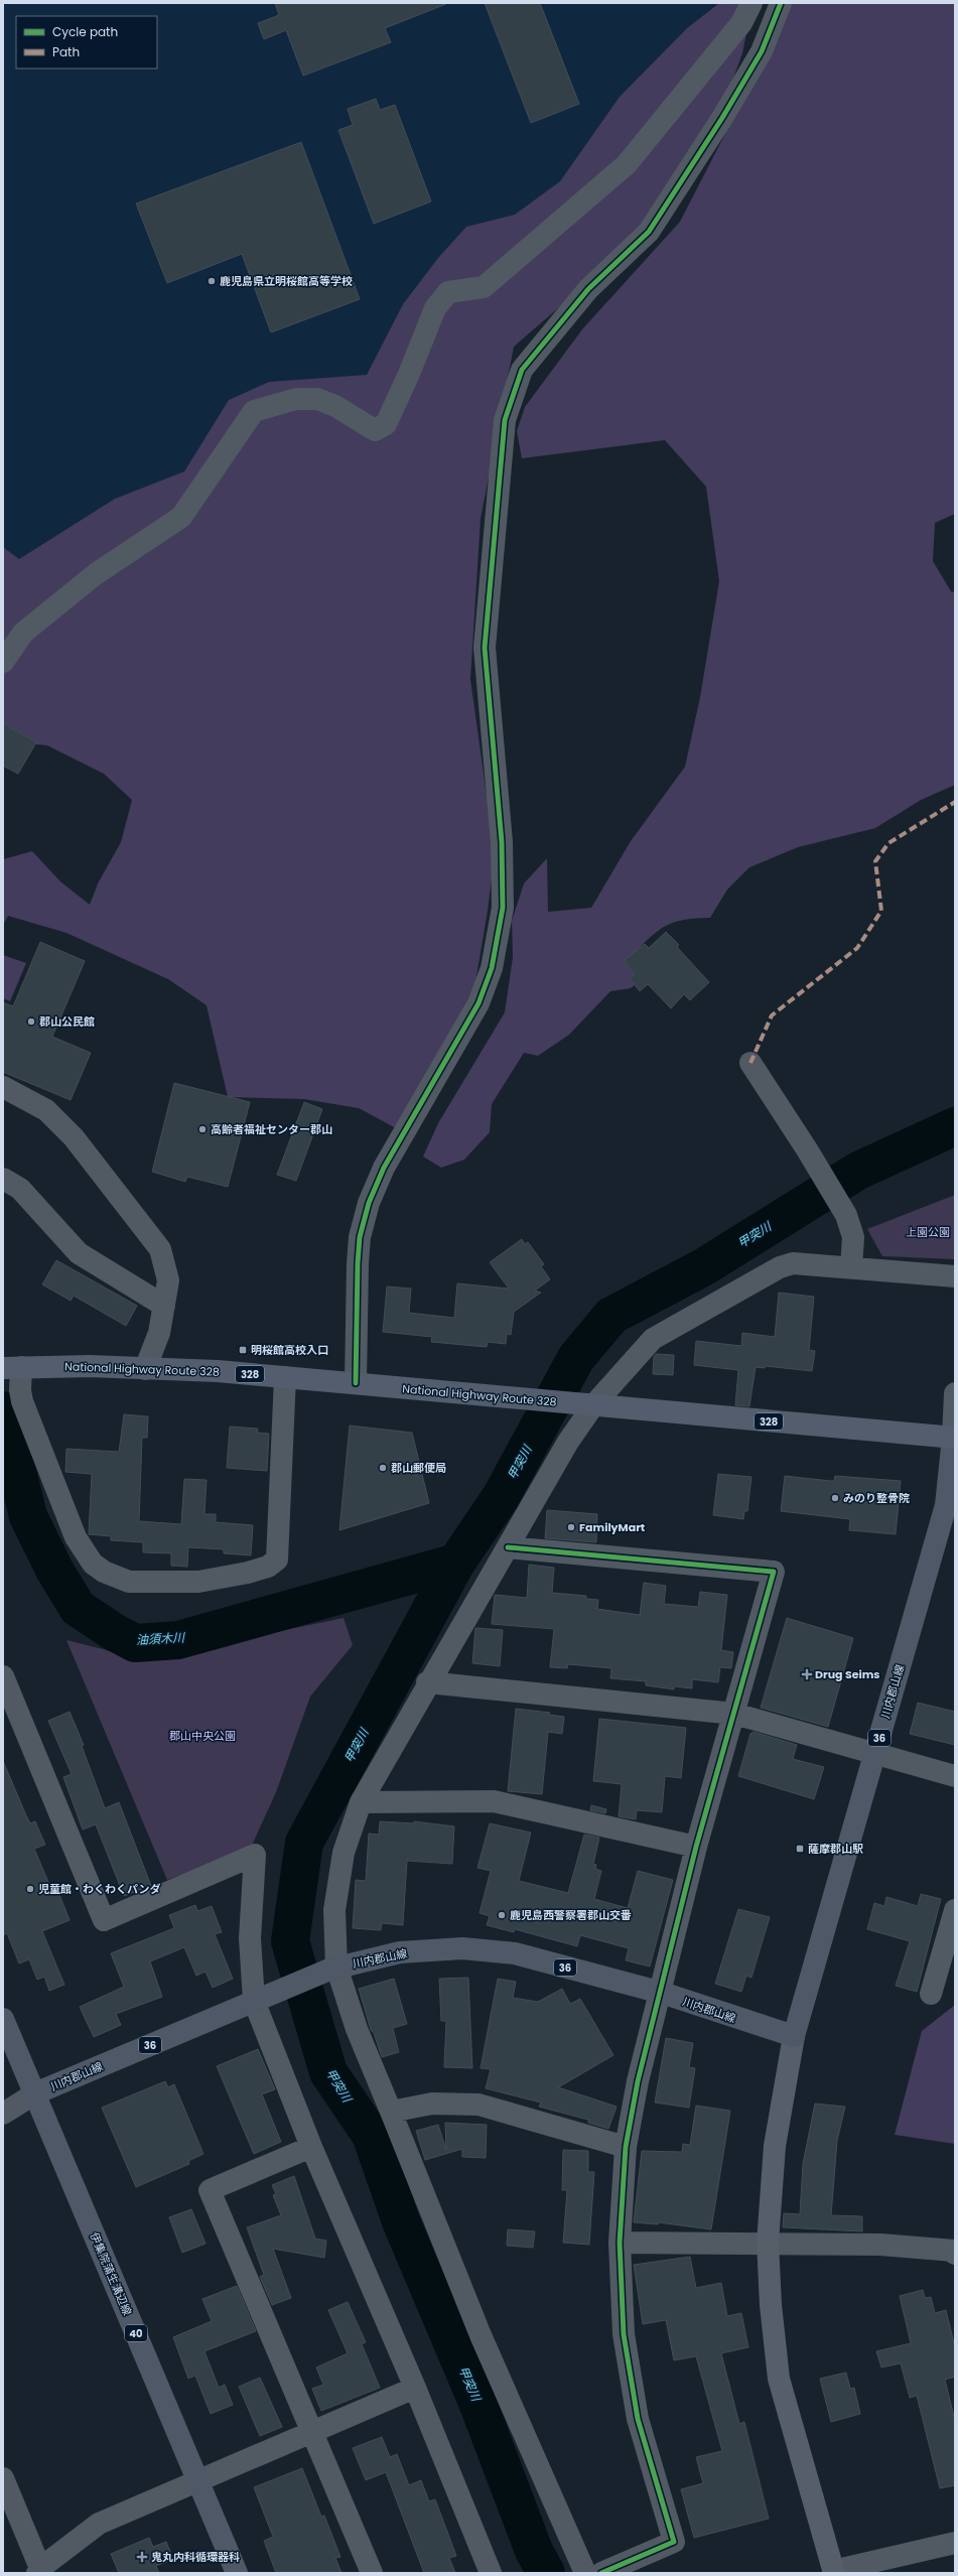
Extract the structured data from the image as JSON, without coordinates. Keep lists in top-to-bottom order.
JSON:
{
  "streets": {
    "highway": ["National Highway Route 328", "328"],
    "main road": [
      "川内郡山線",
      "36",
      "伊集院蒲生溝辺線",
      "40"
    ]
  },
  "crossings": [
    ["National Highway Route 328", "川内郡山線"],
    ["川内郡山線", "伊集院蒲生溝辺線"]
  ],
  "water": ["甲突川", "油須木川"],
  "parks": ["上園公園", "郡山中央公園"],
  "places": {
    "other": [
      "鹿児島県立明桜館高等学校",
      "郡山公民館",
      "高齢者福祉センター郡山",
      "郡山郵便局",
      "みのり整骨院",
      "FamilyMart",
      "児童館・わくわくパンダ",
      "鹿児島西警察署郡山交番"
    ],
    "transit": ["明桜館高校入口", "薩摩郡山駅"],
    "health": ["Drug Seims", "鬼丸内科循環器科"]
  },
  "legend": ["Cycle path", "Path"]
}
